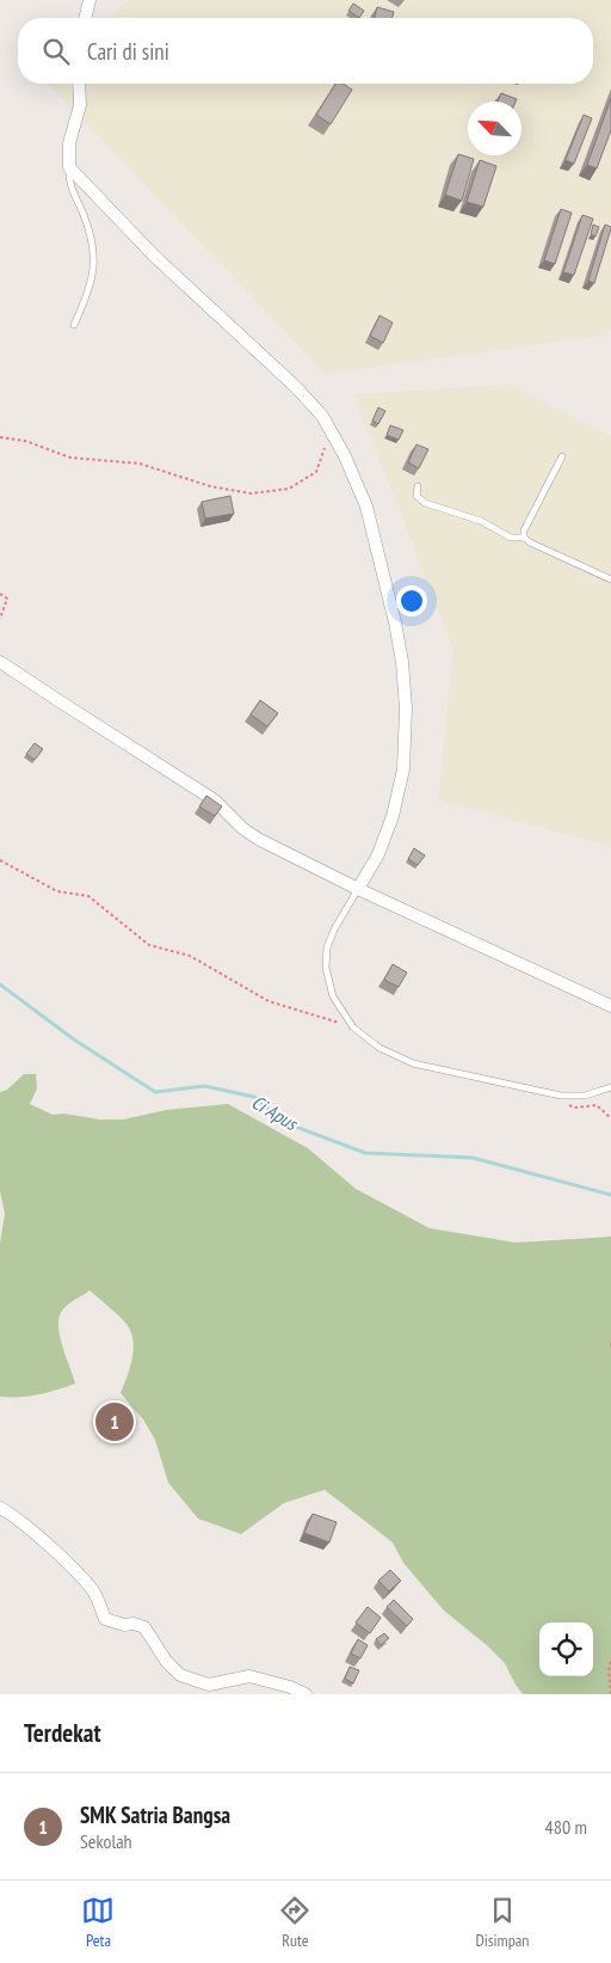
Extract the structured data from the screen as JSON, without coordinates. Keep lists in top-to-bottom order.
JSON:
{
  "water": ["Ci Apus"],
  "north": "top left",
  "page": {
    "search": "Cari di sini",
    "pins": "1",
    "heading": "Terdekat",
    "list": [
      {
        "mark": "1",
        "name": "SMK Satria Bangsa",
        "note": "Sekolah",
        "value": "480 m"
      }
    ],
    "nav": ["Peta", "Rute", "Disimpan"]
  }
}
